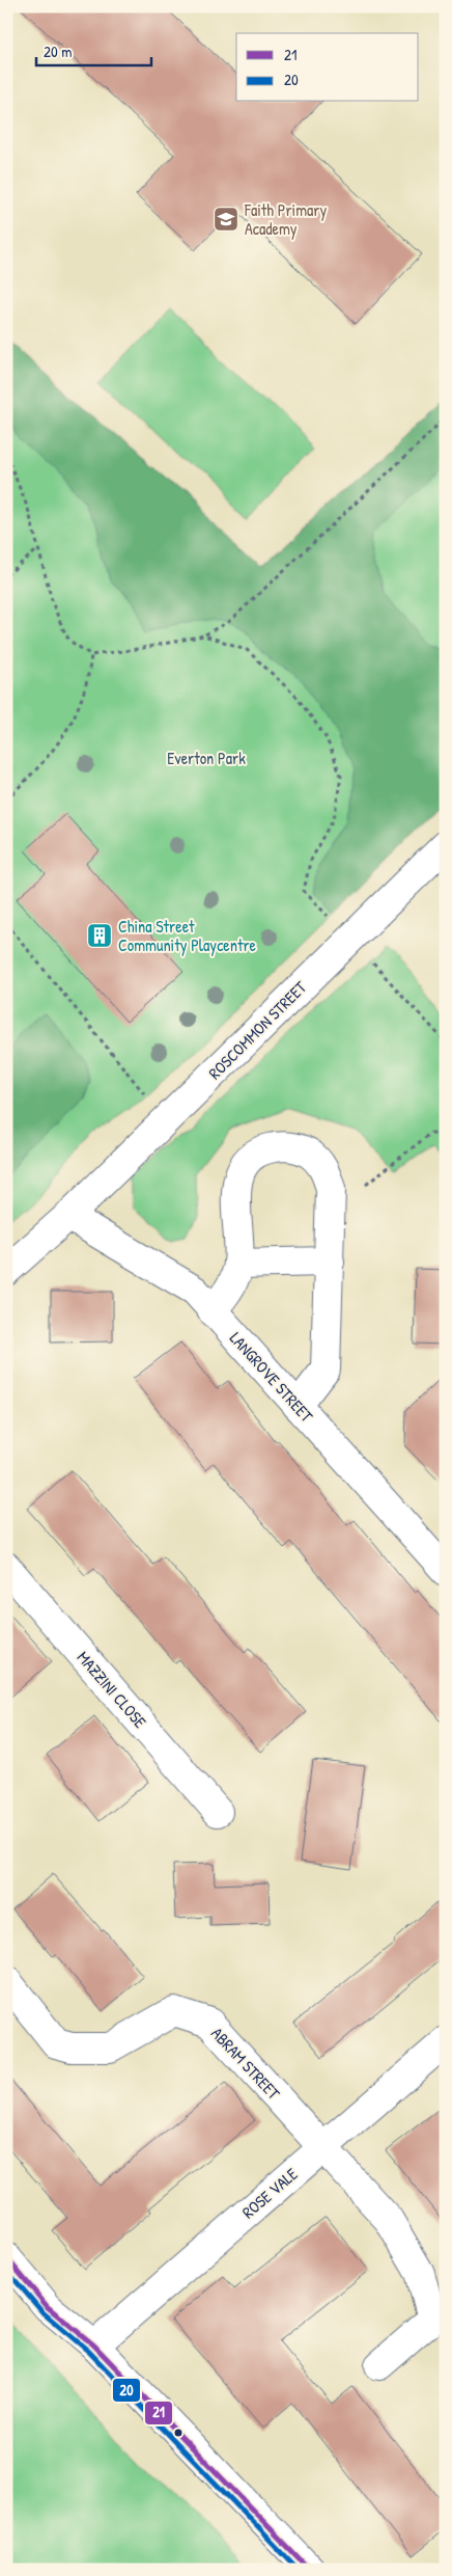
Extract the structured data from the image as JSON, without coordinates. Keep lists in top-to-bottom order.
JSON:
{
  "streets": {
    "street": [
      "ROSCOMMON STREET",
      "LANGROVE STREET",
      "MAZZINI CLOSE",
      "ABRAM STREET",
      "ROSE VALE"
    ]
  },
  "crossings": [
    ["ROSCOMMON STREET", "LANGROVE STREET"],
    ["ABRAM STREET", "ROSE VALE"]
  ],
  "parks": ["Everton Park"],
  "places": {
    "school or university": ["Faith Primary Academy"],
    "building": ["China Street Community Playcentre"]
  },
  "lines": ["transit line 21", "transit line 20"],
  "legend": ["21", "20"],
  "scale_bar": "20 m"
}
